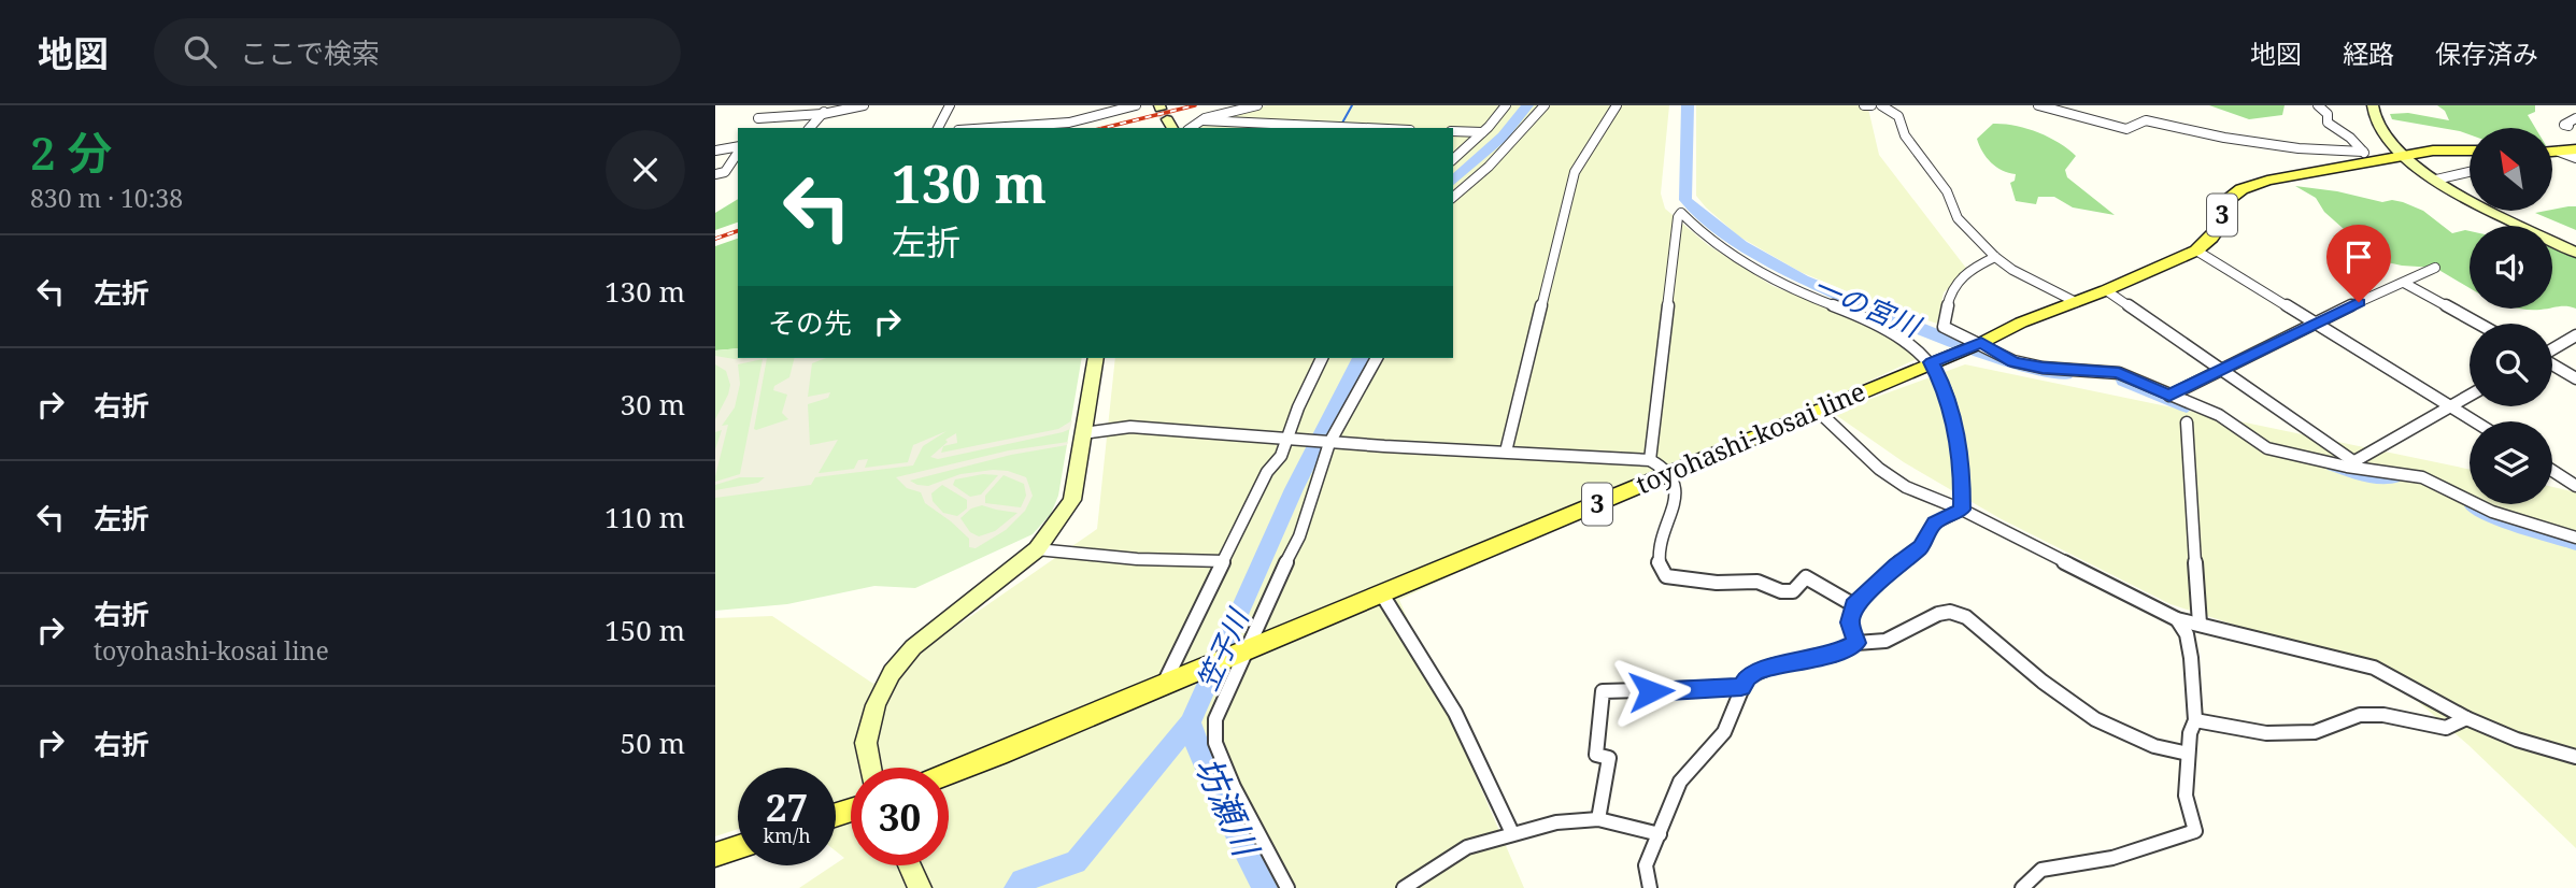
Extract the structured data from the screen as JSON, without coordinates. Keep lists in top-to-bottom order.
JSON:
{
  "streets": {
    "main road": ["3", "toyohashi-kosai line"]
  },
  "water": ["一の宮川", "笠子川", "坊瀬川"],
  "north": "top left",
  "page": {
    "header": "地図",
    "search": "ここで検索",
    "nav": ["地図", "経路", "保存済み"],
    "heading": ["2 分", "830 m · 10:38"],
    "turn": ["130 m", "左折"],
    "list": [
      {
        "name": "左折",
        "value": "130 m"
      },
      {
        "name": "右折",
        "value": "30 m"
      },
      {
        "name": "左折",
        "value": "110 m"
      },
      {
        "name": "右折",
        "note": "toyohashi-kosai line",
        "value": "150 m"
      },
      {
        "name": "右折",
        "value": "50 m"
      }
    ],
    "then": "その先",
    "speed": "27 km/h",
    "limit": "30"
  }
}
